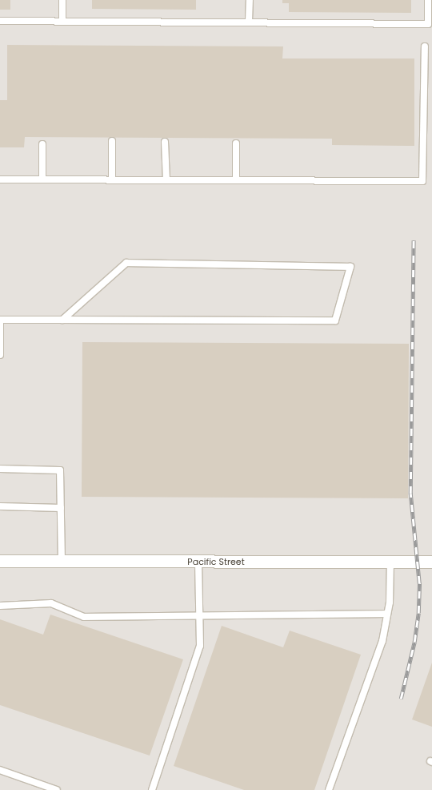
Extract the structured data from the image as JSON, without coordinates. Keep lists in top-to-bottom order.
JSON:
{
  "streets": {
    "street": ["Pacific Street"]
  }
}
